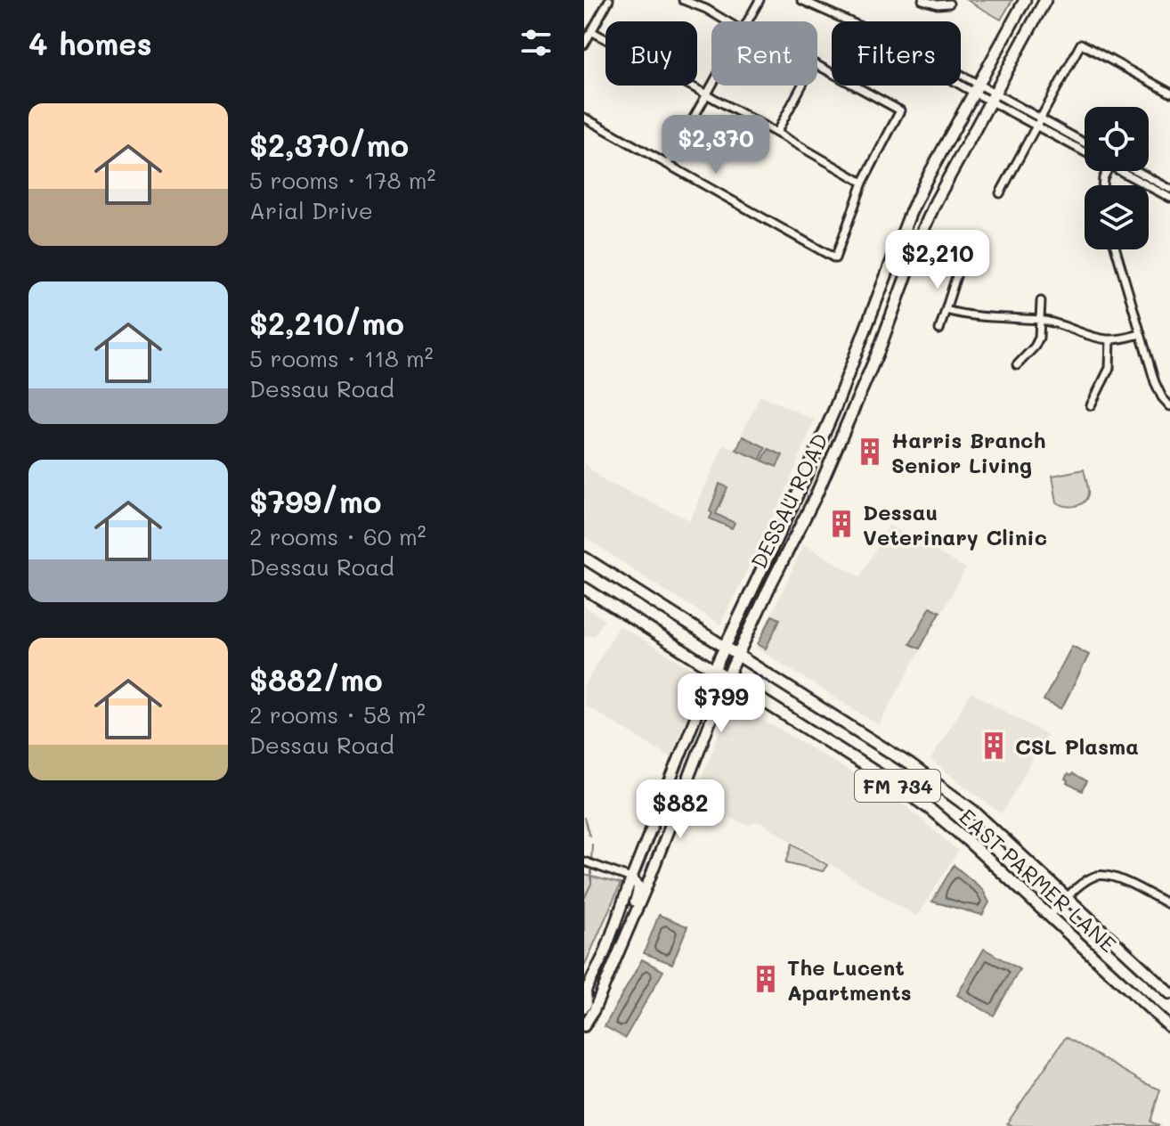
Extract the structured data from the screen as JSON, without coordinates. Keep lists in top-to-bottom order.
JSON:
{
  "streets": {
    "main road": ["DESSAU ROAD", "FM 734", "EAST PARMER LANE"]
  },
  "crossings": [
    ["DESSAU ROAD", "EAST PARMER LANE"]
  ],
  "places": {
    "building": [
      "Harris Branch Senior Living",
      "Dessau Veterinary Clinic",
      "CSL Plasma",
      "The Lucent Apartments"
    ]
  },
  "page": {
    "heading": "4 homes",
    "chip": ["Buy", "Rent", "Filters"],
    "list": [
      {
        "name": "$2,370/mo",
        "note": "5 rooms · 178 m² · Arial Drive"
      },
      {
        "name": "$2,210/mo",
        "note": "5 rooms · 118 m² · Dessau Road"
      },
      {
        "name": "$799/mo",
        "note": "2 rooms · 60 m² · Dessau Road"
      },
      {
        "name": "$882/mo",
        "note": "2 rooms · 58 m² · Dessau Road"
      }
    ],
    "price": [
      "$2,370",
      "$2,210",
      "$799",
      "$882"
    ]
  }
}
